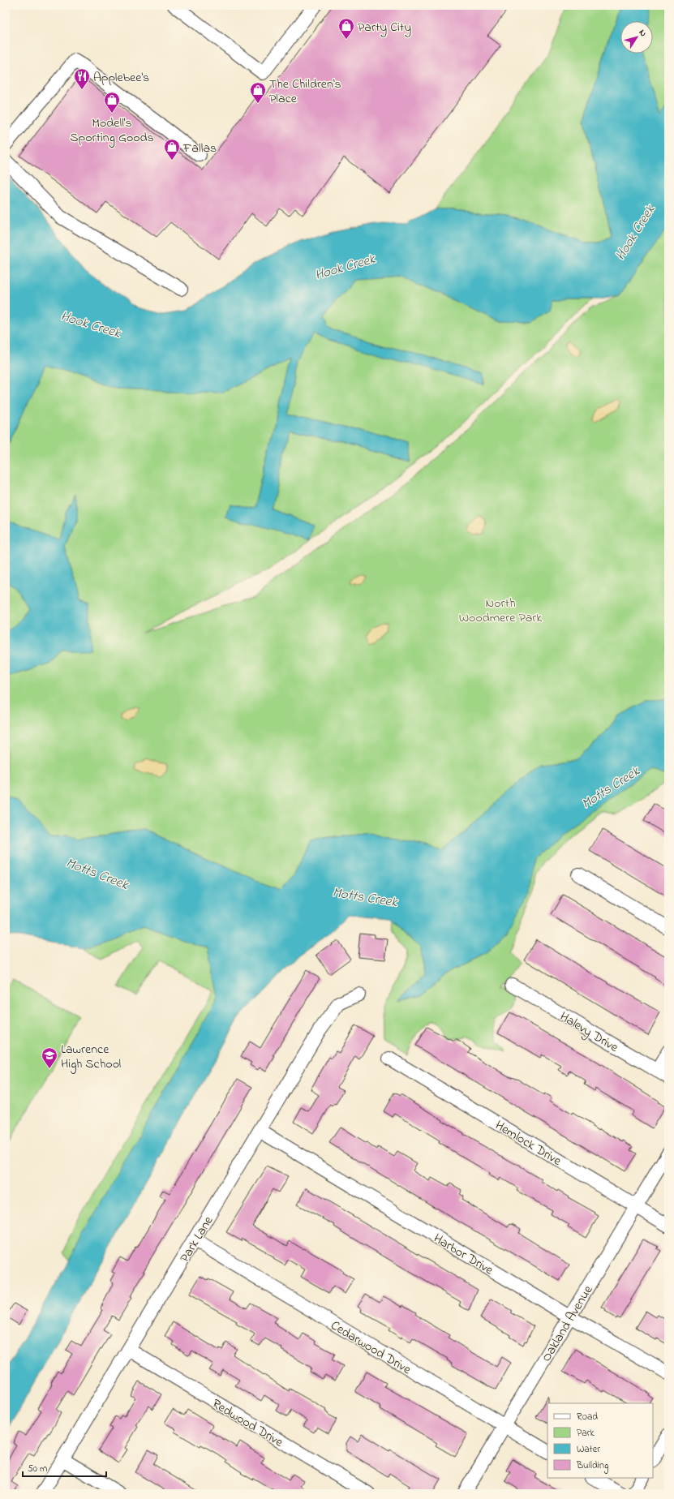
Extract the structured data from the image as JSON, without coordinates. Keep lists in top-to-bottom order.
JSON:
{
  "streets": {
    "street": [
      "Halevy Drive",
      "Hemlock Drive",
      "Park Lane",
      "Harbor Drive",
      "Oakland Avenue",
      "Cedarwood Drive",
      "Redwood Drive"
    ]
  },
  "crossings": [
    ["Hemlock Drive", "Oakland Avenue"],
    ["Park Lane", "Harbor Drive"],
    ["Park Lane", "Cedarwood Drive"],
    ["Park Lane", "Redwood Drive"],
    ["Harbor Drive", "Oakland Avenue"],
    ["Oakland Avenue", "Cedarwood Drive"]
  ],
  "water": ["Hook Creek", "Motts Creek"],
  "parks": ["North Woodmere Park"],
  "places": {
    "shop": [
      "Party City",
      "The Children's Place",
      "Modell's Sporting Goods",
      "Fallas"
    ],
    "restaurant": ["Applebee's"],
    "school or university": ["Lawrence High School"]
  },
  "legend": [
    "Road",
    "Park",
    "Water",
    "Building"
  ],
  "scale_bar": "50 m",
  "north": "top right"
}
